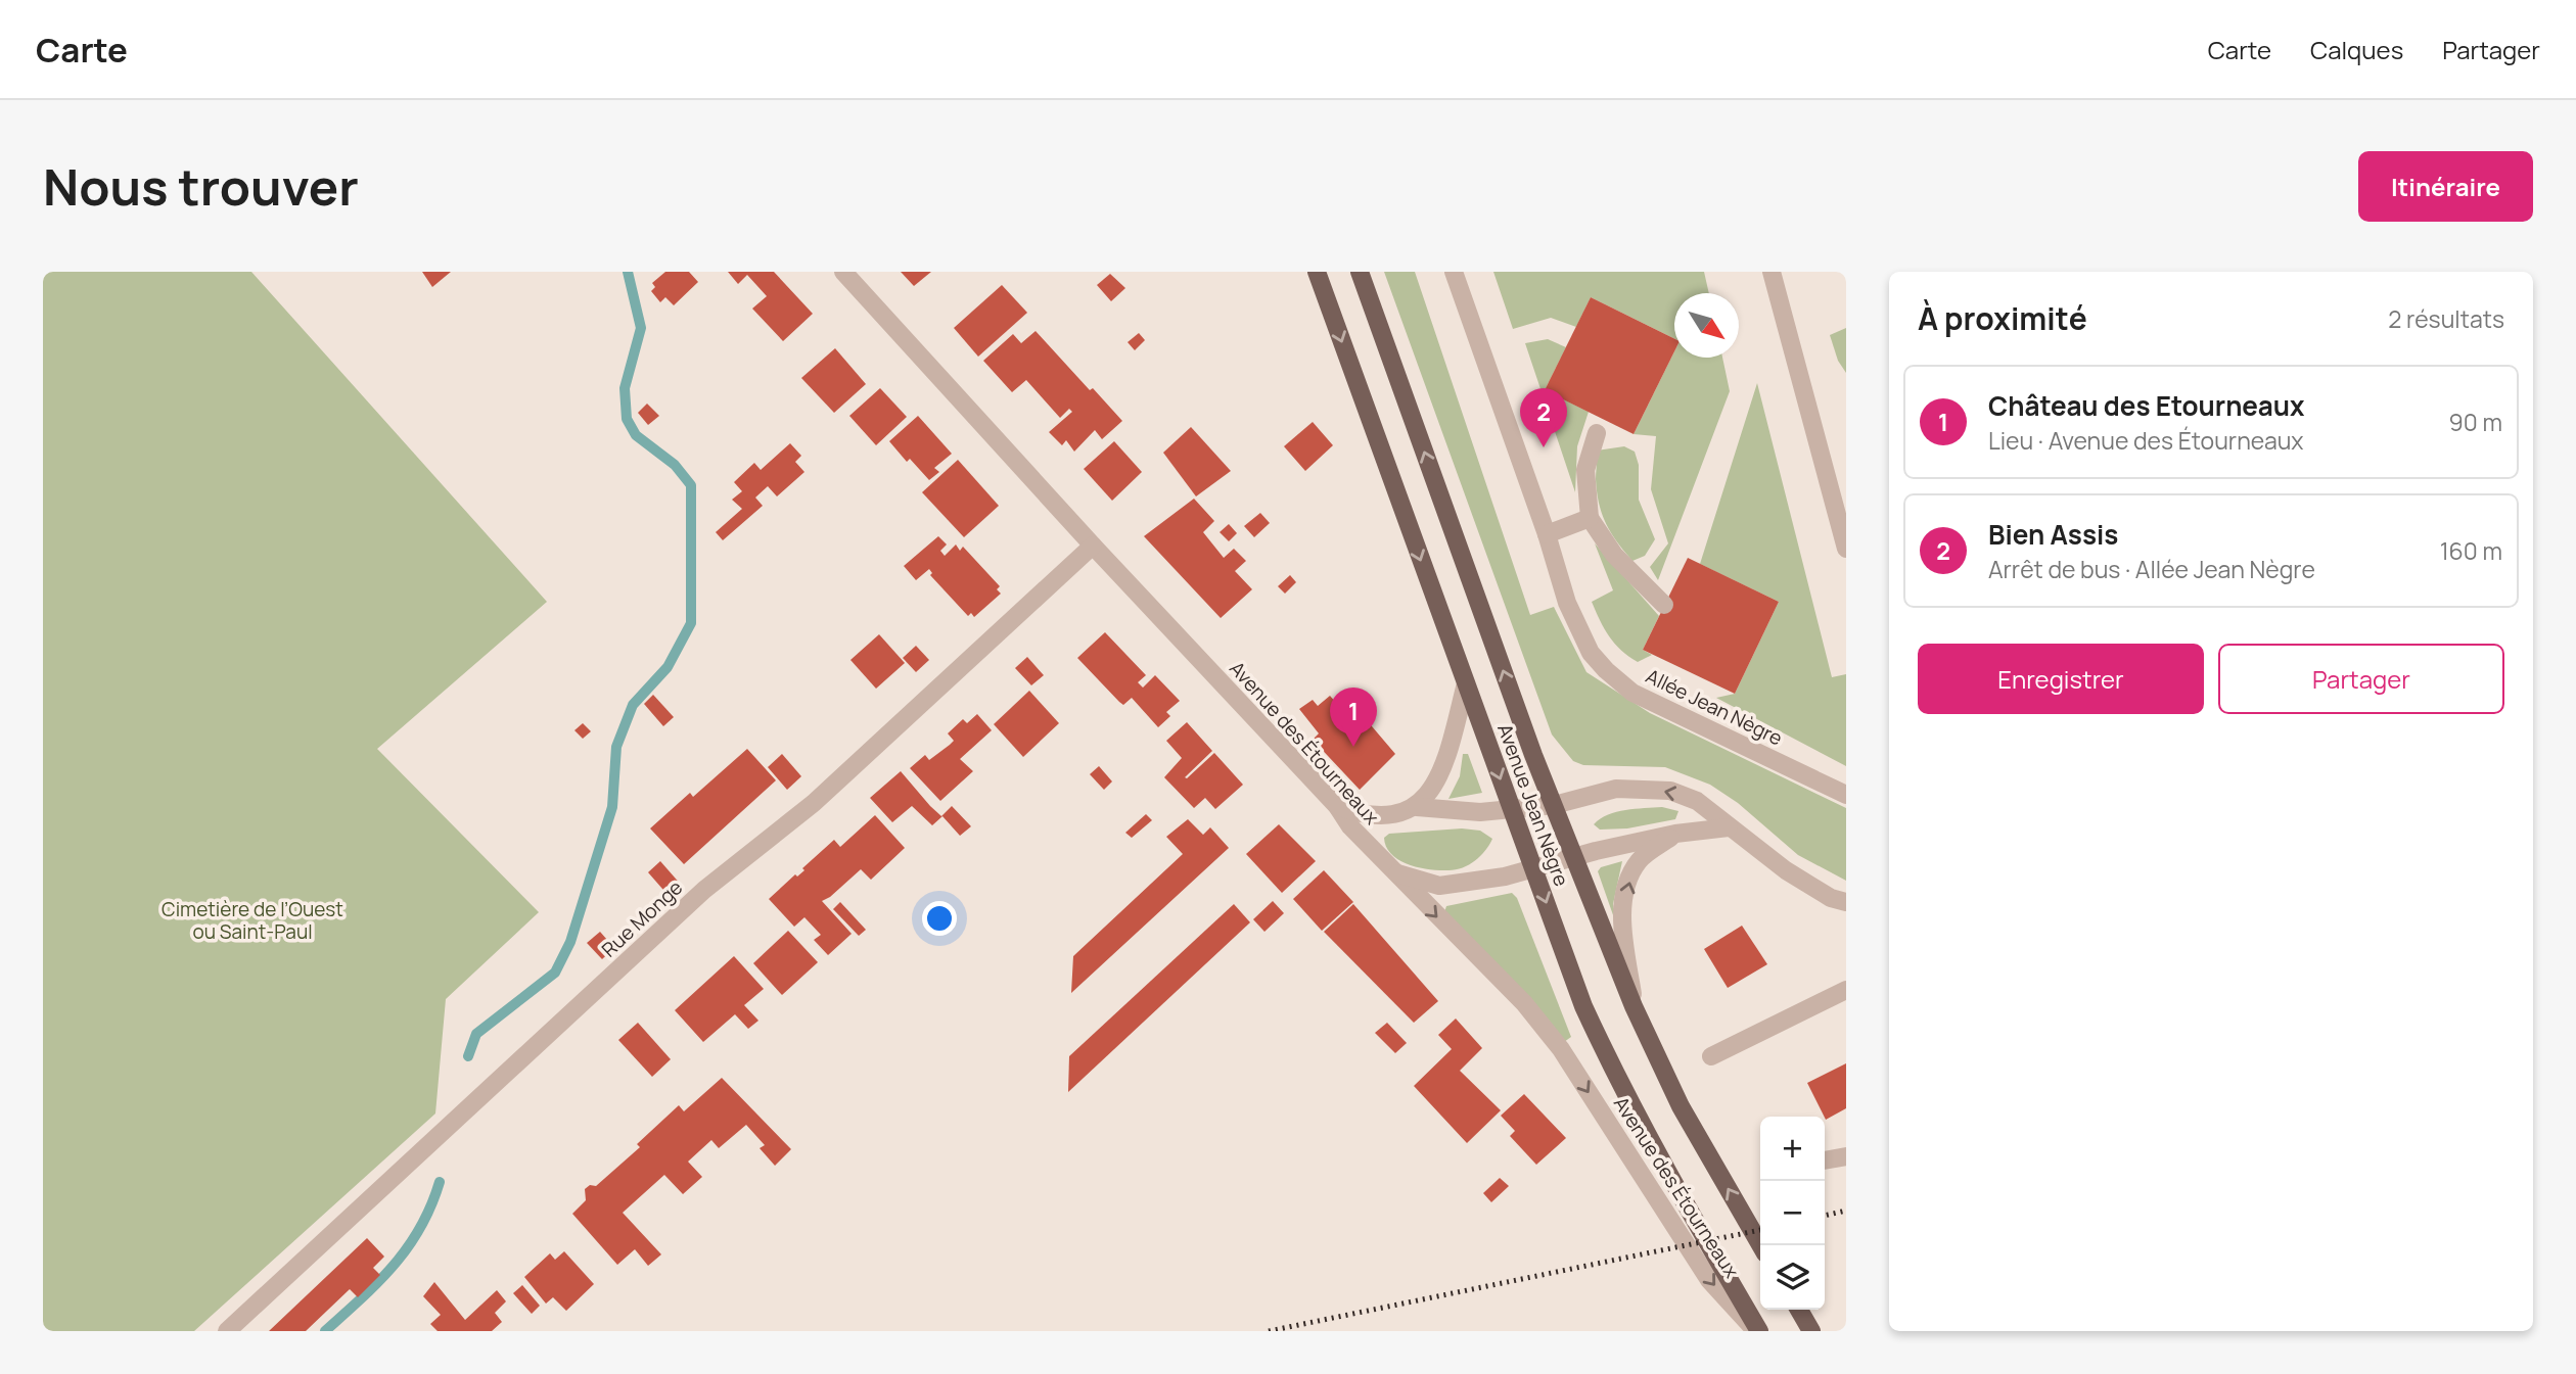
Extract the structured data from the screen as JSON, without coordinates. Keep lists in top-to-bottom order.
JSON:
{
  "streets": {
    "main road": ["Avenue Jean Nègre"],
    "street": ["Allée Jean Nègre", "Avenue des Étourneaux", "Rue Monge"]
  },
  "crossings": [
    ["Avenue des Étourneaux", "Avenue Jean Nègre"],
    ["Avenue des Étourneaux", "Rue Monge"]
  ],
  "one_way": ["Avenue des Étourneaux"],
  "parks": ["Cimetière de l’Ouest ou Saint-Paul"],
  "north": "bottom right",
  "page": {
    "header": "Carte",
    "nav": ["Carte", "Calques", "Partager"],
    "buttons": [
      "Itinéraire",
      ["Enregistrer", "Partager"]
    ],
    "title": "Nous trouver",
    "heading": ["À proximité", "2 résultats"],
    "list": [
      {
        "mark": "1",
        "name": "Château des Etourneaux",
        "note": "Lieu · Avenue des Étourneaux",
        "value": "90 m"
      },
      {
        "mark": "2",
        "name": "Bien Assis",
        "note": "Arrêt de bus · Allée Jean Nègre",
        "value": "160 m"
      }
    ],
    "pins": ["2", "1"],
    "map_buttons": ["+", "−"]
  }
}
